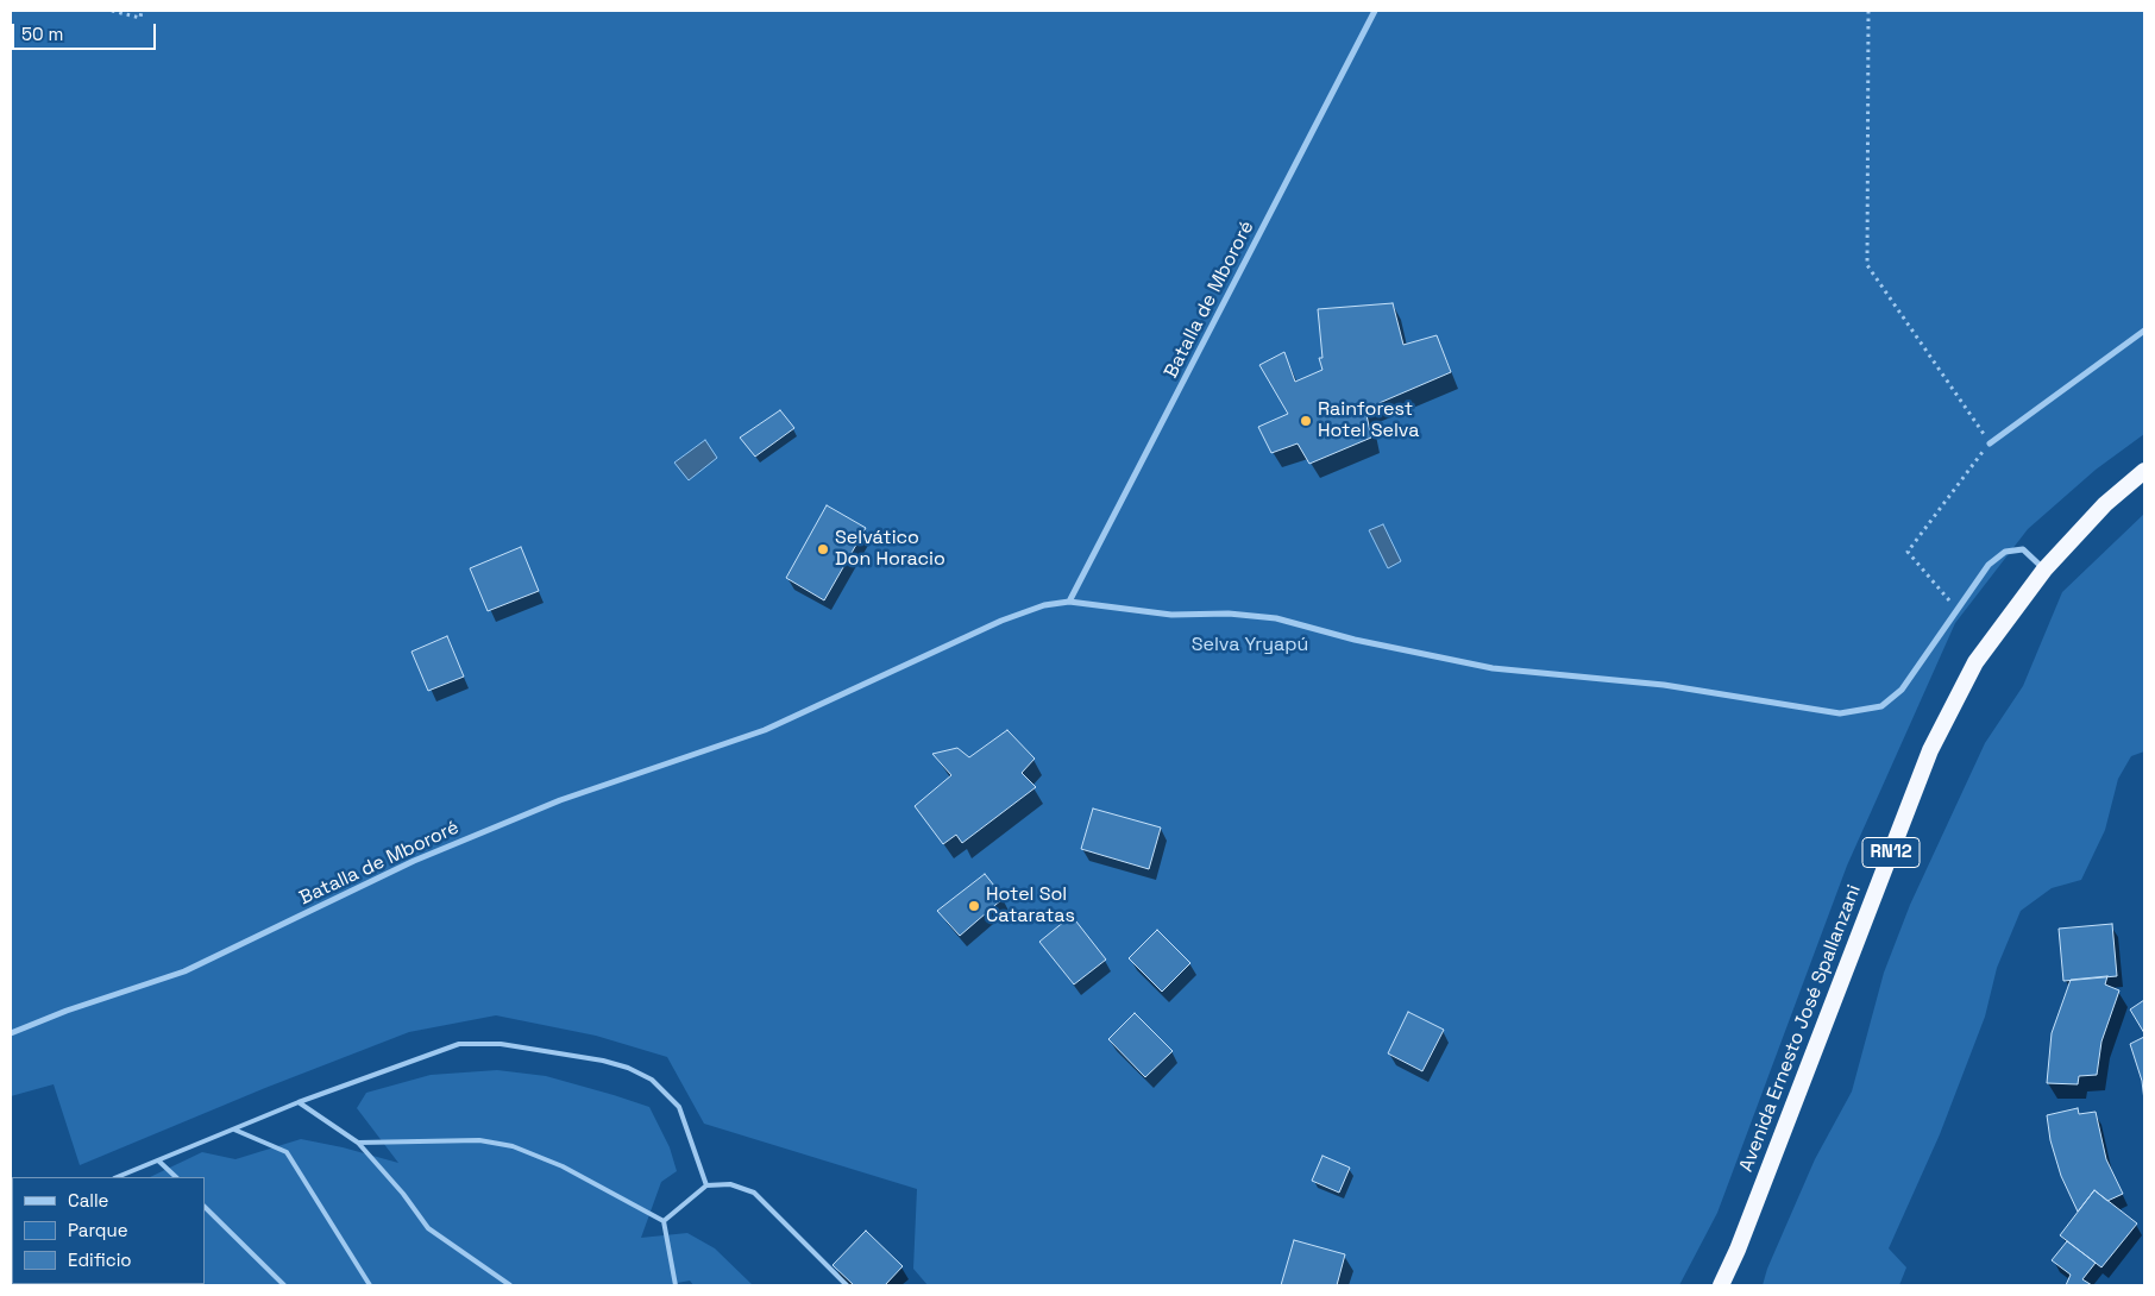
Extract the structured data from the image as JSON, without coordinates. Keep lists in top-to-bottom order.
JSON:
{
  "streets": {
    "highway": ["RN12", "Avenida Ernesto José Spallanzani"],
    "street": ["Batalla de Mbororé"]
  },
  "crossings": [
    ["Batalla de Mbororé", "Avenida Ernesto José Spallanzani"]
  ],
  "parks": ["Selva Yryapú"],
  "places": ["Rainforest Hotel Selva", "Selvático Don Horacio", "Hotel Sol Cataratas"],
  "legend": ["Calle", "Parque", "Edificio"],
  "scale_bar": "50 m"
}
